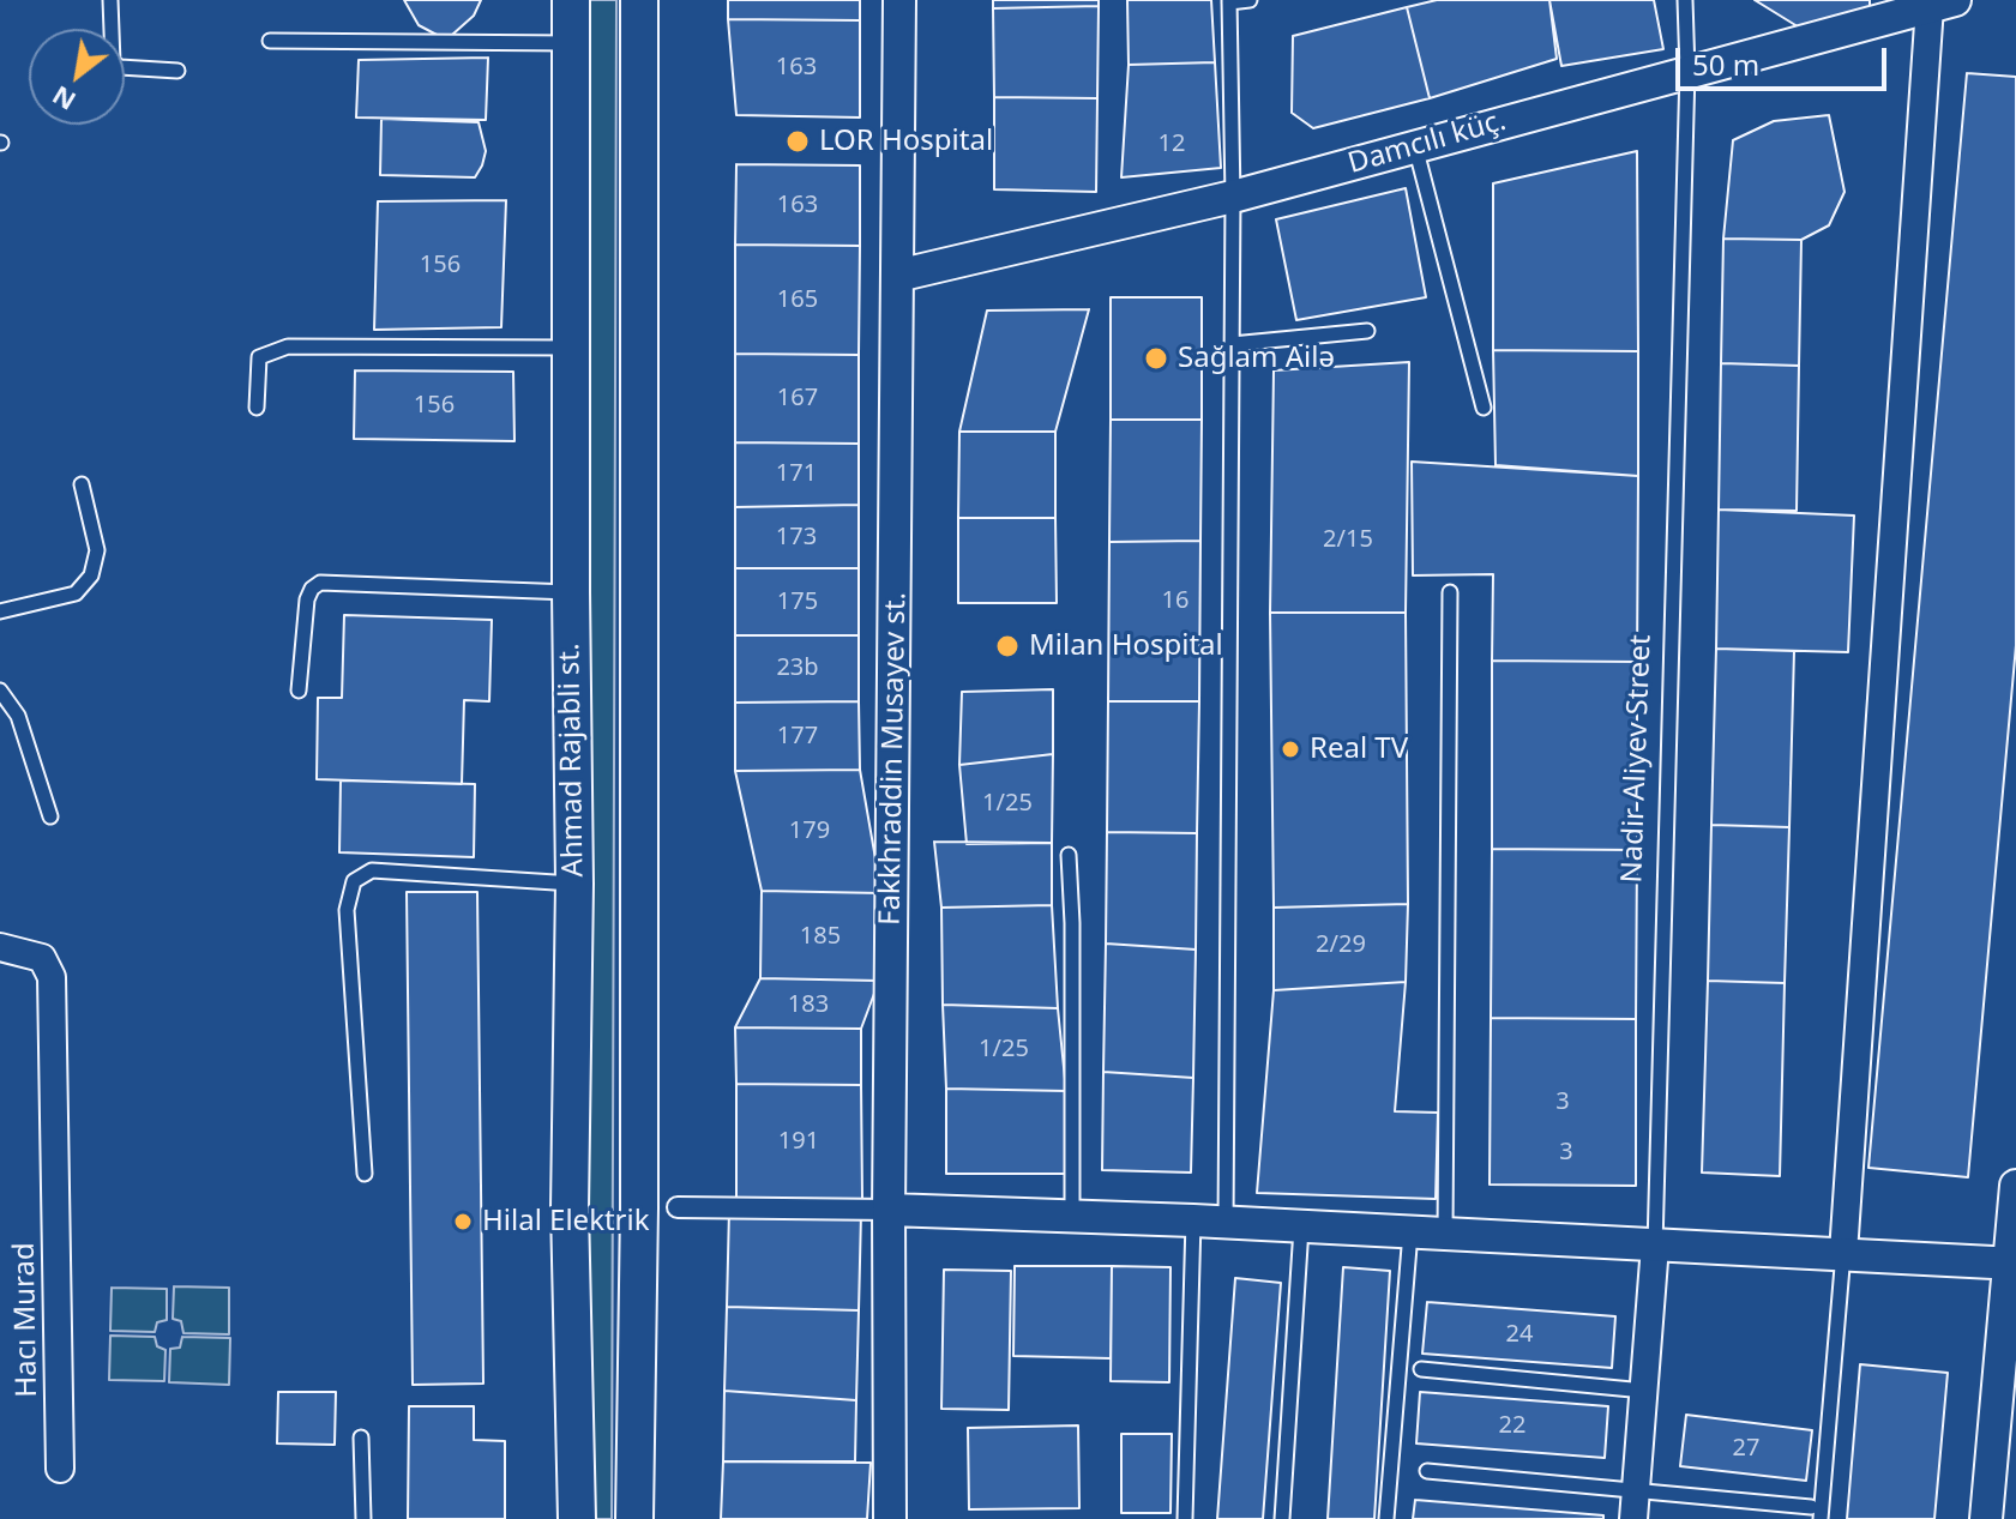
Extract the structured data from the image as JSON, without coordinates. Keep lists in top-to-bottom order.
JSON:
{
  "streets": {
    "main road": ["Ahmad Rajabli st."],
    "street": [
      "Damcılı küç.",
      "Fakkhraddin Musayev st.",
      "Nadir Aliyev Street",
      "Hacı Murad"
    ]
  },
  "crossings": [
    ["Damcılı küç.", "Fakkhraddin Musayev st."],
    ["Damcılı küç.", "Nadir Aliyev Street"]
  ],
  "places": [
    "LOR Hospital",
    "Sağlam Ailə",
    "Milan Hospital",
    "Real TV",
    "Hilal Elektrik"
  ],
  "house_numbers": [
    "163",
    "12",
    "163",
    "156",
    "165",
    "167",
    "156",
    "171",
    "173",
    "2/15",
    "16",
    "175",
    "23b",
    "177",
    "1/25",
    "179",
    "185",
    "2/29",
    "183",
    "1/25",
    "3",
    "191",
    "3",
    "24",
    "22",
    "27"
  ],
  "scale_bar": "50 m",
  "north": "bottom left"
}
